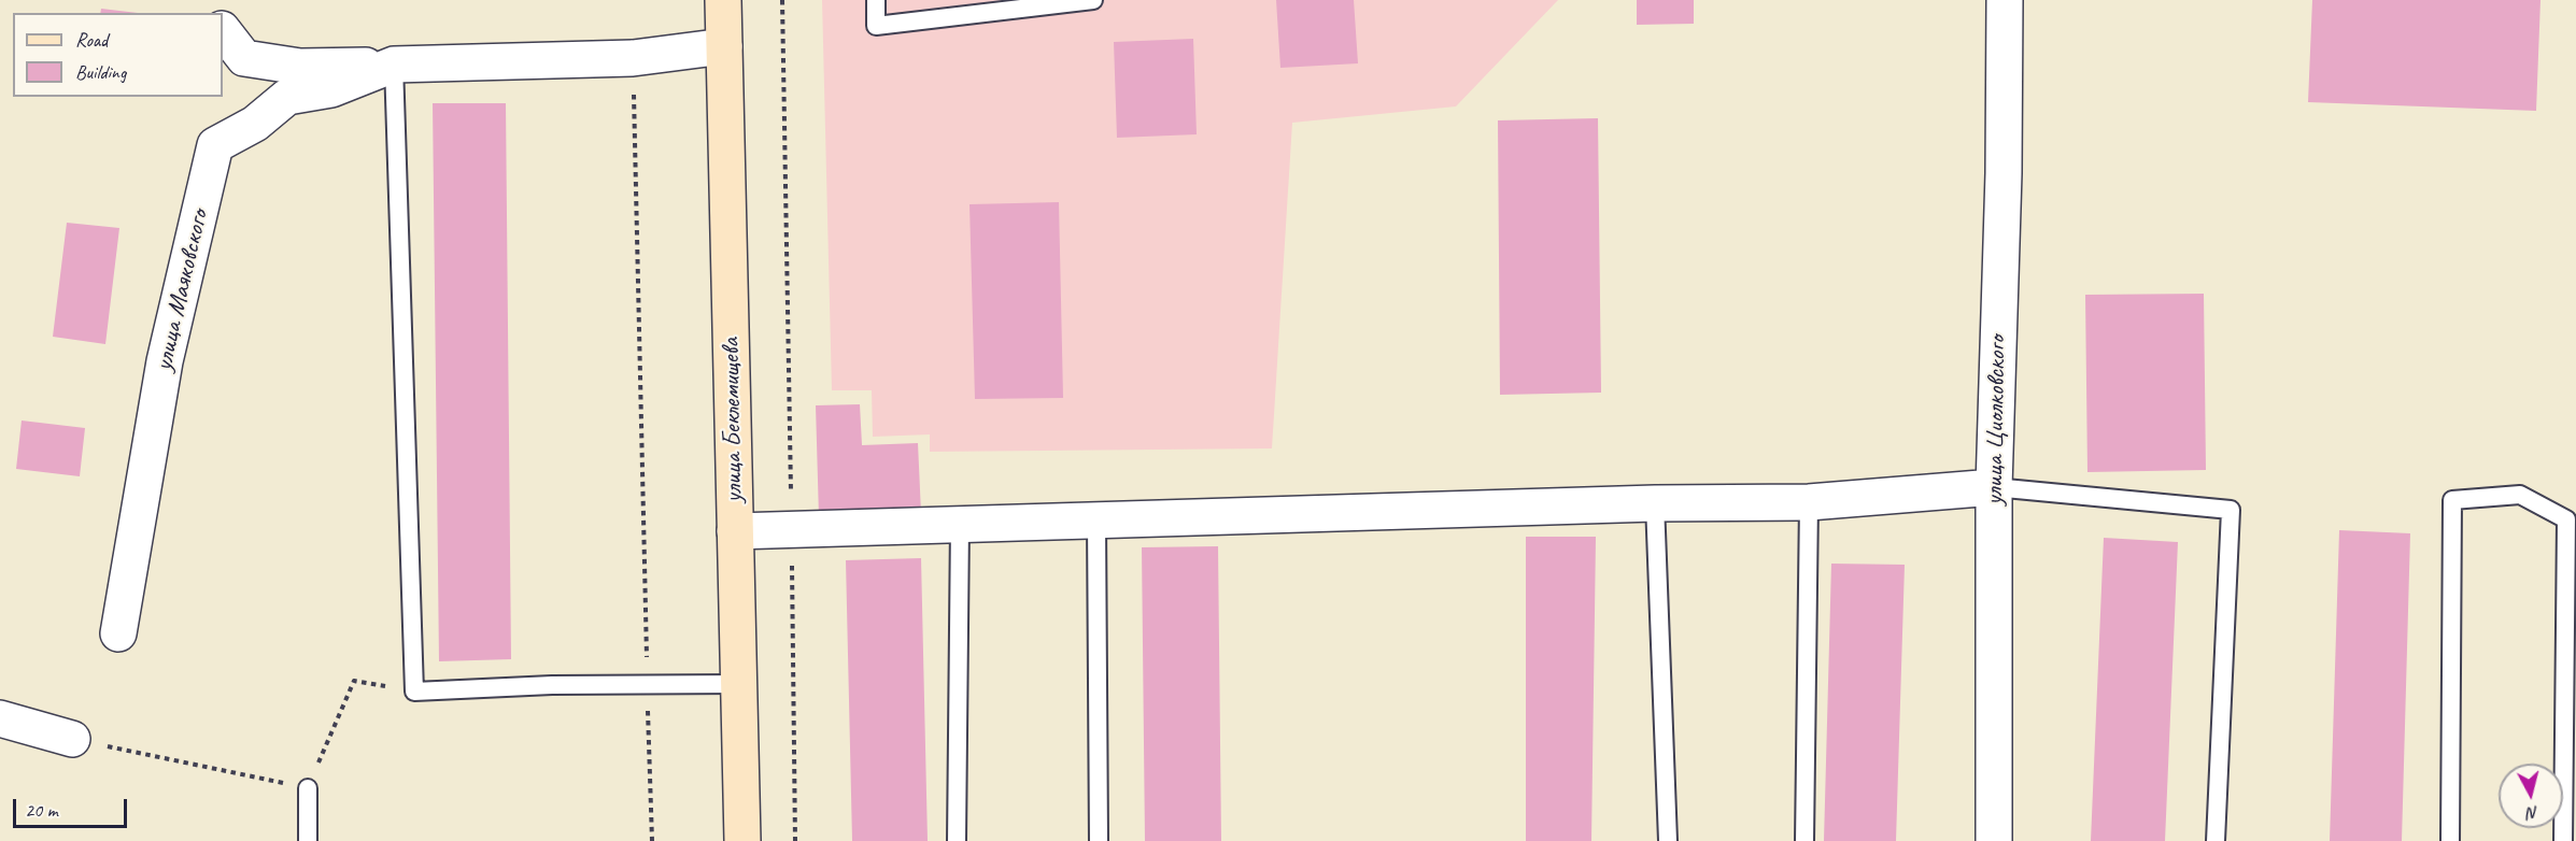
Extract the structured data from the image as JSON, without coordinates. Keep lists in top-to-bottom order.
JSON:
{
  "streets": {
    "main road": ["улица Беклемищева"],
    "street": ["улица Маяковского", "улица Циолковского"]
  },
  "crossings": [
    ["улица Маяковского", "улица Беклемищева"]
  ],
  "legend": ["Road", "Building"],
  "scale_bar": "20 m",
  "north": "bottom"
}
